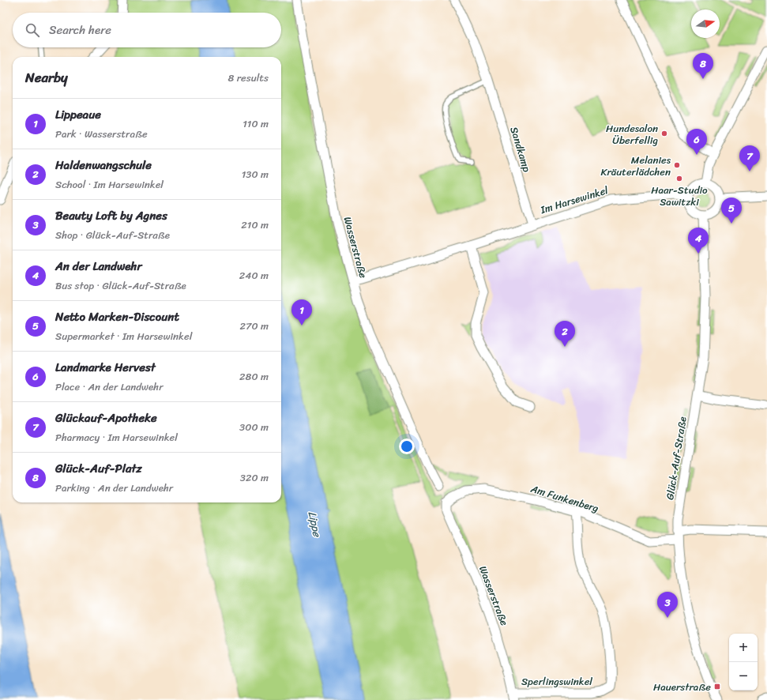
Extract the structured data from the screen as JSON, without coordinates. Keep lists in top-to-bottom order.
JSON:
{
  "streets": {
    "street": [
      "Sandkamp",
      "Im Harsewinkel",
      "Wasserstraße",
      "Glück-Auf-Straße",
      "Am Funkenberg",
      "Sperlingswinkel"
    ]
  },
  "crossings": [
    ["Sandkamp", "Im Harsewinkel"],
    ["Im Harsewinkel", "Wasserstraße"],
    ["Im Harsewinkel", "Glück-Auf-Straße"],
    ["Wasserstraße", "Am Funkenberg"],
    ["Wasserstraße", "Sperlingswinkel"],
    ["Glück-Auf-Straße", "Am Funkenberg"],
    ["Am Funkenberg", "Sperlingswinkel"]
  ],
  "water": ["Lippe"],
  "places": {
    "other": ["Hundesalon Überfellig", "Melanies Kräuterlädchen", "Haar-Studio Sawitzki"],
    "transit": ["Hauerstraße"]
  },
  "north": "right",
  "page": {
    "search": "Search here",
    "pins": [
      "8",
      "6",
      "7",
      "5",
      "4",
      "1",
      "2",
      "3"
    ],
    "heading": ["Nearby", "8 results"],
    "list": [
      {
        "mark": "1",
        "name": "Lippeaue",
        "note": "Park · Wasserstraße",
        "value": "110 m"
      },
      {
        "mark": "2",
        "name": "Haldenwangschule",
        "note": "School · Im Harsewinkel",
        "value": "130 m"
      },
      {
        "mark": "3",
        "name": "Beauty Loft by Agnes",
        "note": "Shop · Glück-Auf-Straße",
        "value": "210 m"
      },
      {
        "mark": "4",
        "name": "An der Landwehr",
        "note": "Bus stop · Glück-Auf-Straße",
        "value": "240 m"
      },
      {
        "mark": "5",
        "name": "Netto Marken-Discount",
        "note": "Supermarket · Im Harsewinkel",
        "value": "270 m"
      },
      {
        "mark": "6",
        "name": "Landmarke Hervest",
        "note": "Place · An der Landwehr",
        "value": "280 m"
      },
      {
        "mark": "7",
        "name": "Glückauf-Apotheke",
        "note": "Pharmacy · Im Harsewinkel",
        "value": "300 m"
      },
      {
        "mark": "8",
        "name": "Glück-Auf-Platz",
        "note": "Parking · An der Landwehr",
        "value": "320 m"
      }
    ],
    "map_buttons": ["+", "−"]
  }
}
